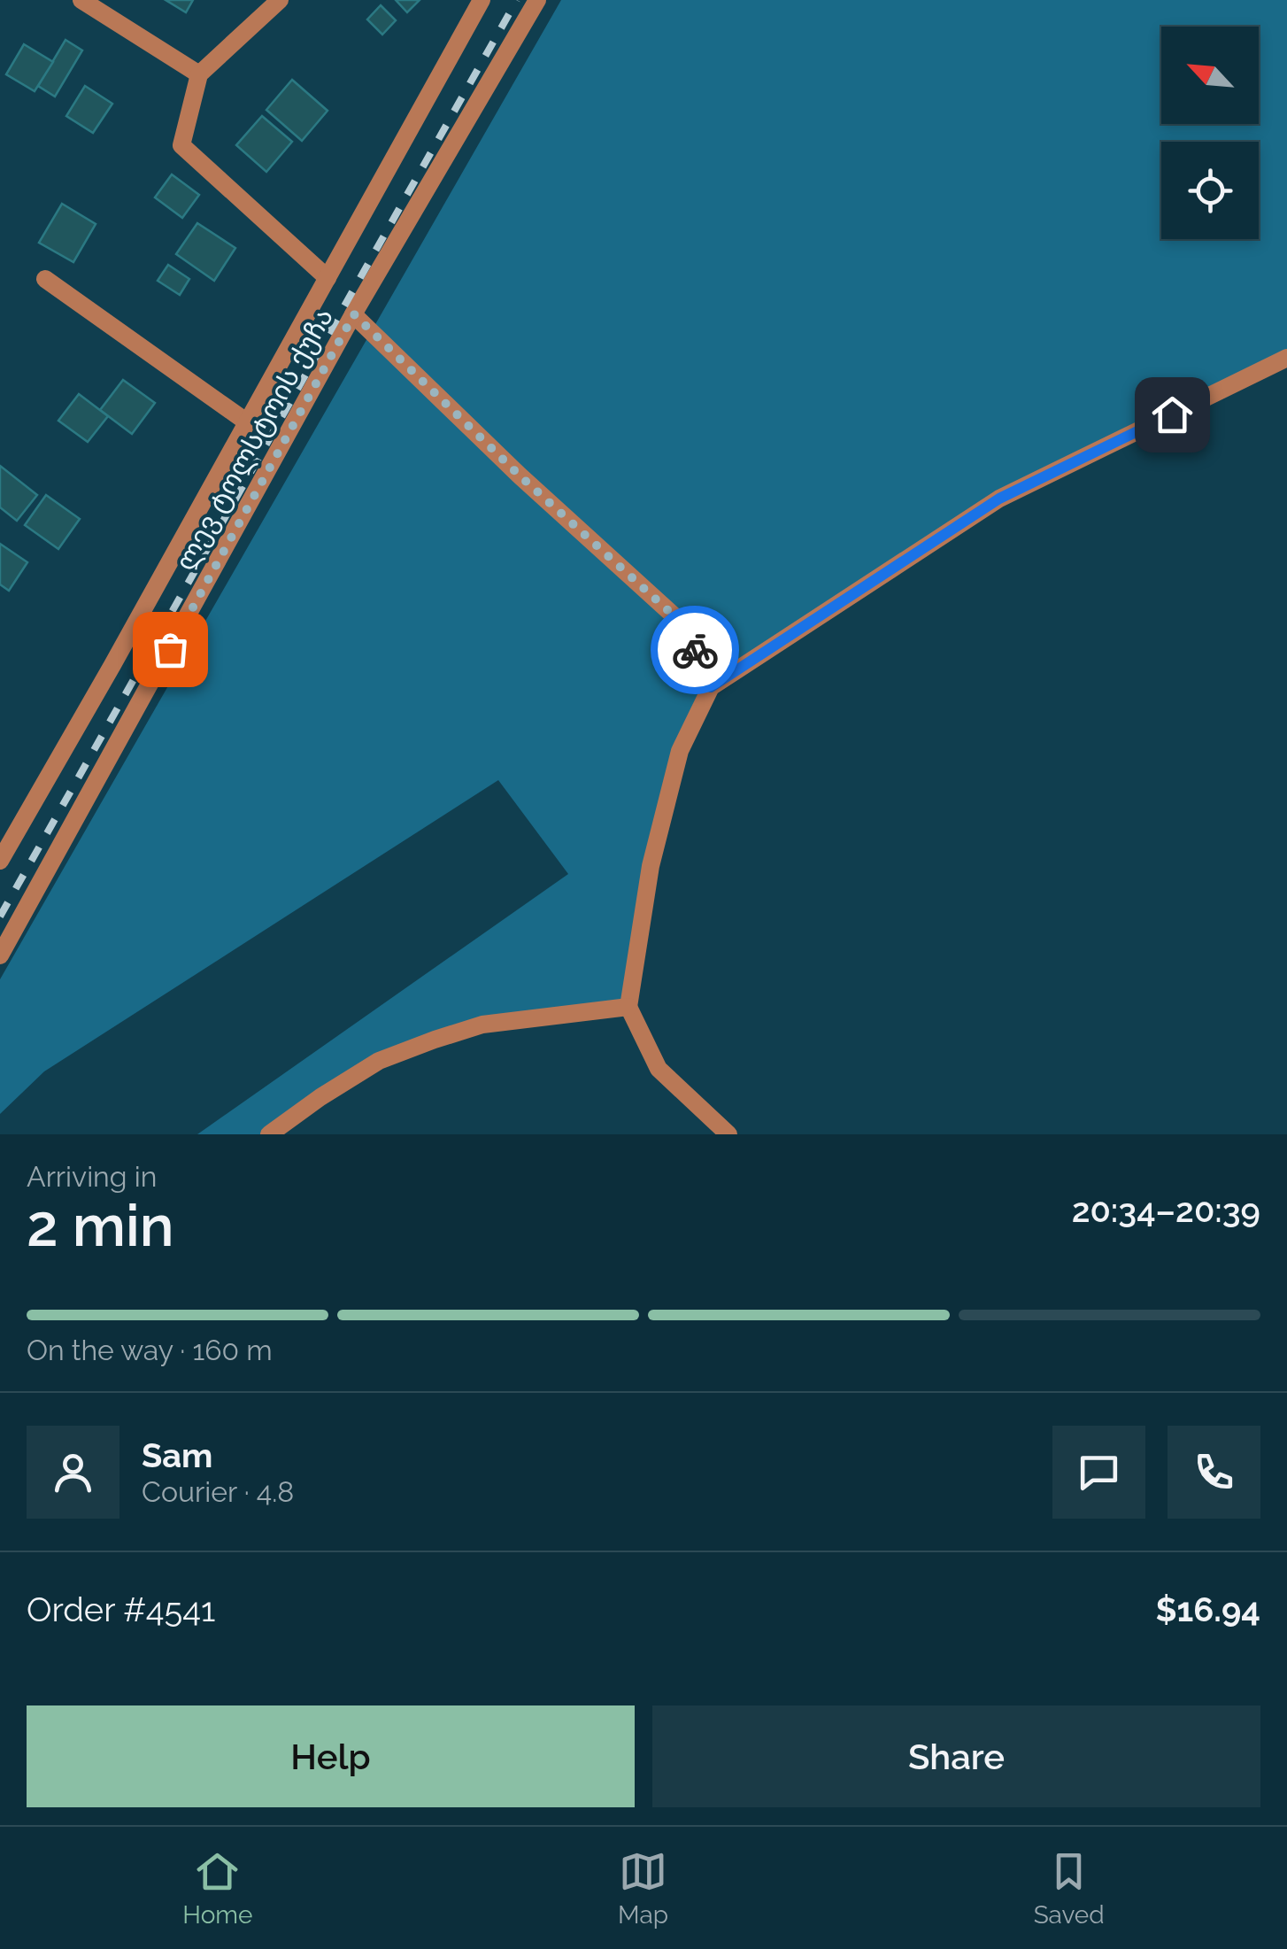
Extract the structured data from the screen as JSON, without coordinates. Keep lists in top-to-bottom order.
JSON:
{
  "streets": {
    "street": ["ლევ ტოლსტოის ქუჩა"]
  },
  "north": "top left",
  "page": {
    "heading": ["2 min", "Arriving in", "20:34–20:39"],
    "panel": [
      "Sam",
      "Courier · 4.8",
      "Order #4541",
      "$16.94"
    ],
    "bar": "On the way · 160 m",
    "buttons": ["Help", "Share"],
    "tabs": ["Home", "Map", "Saved"]
  }
}
